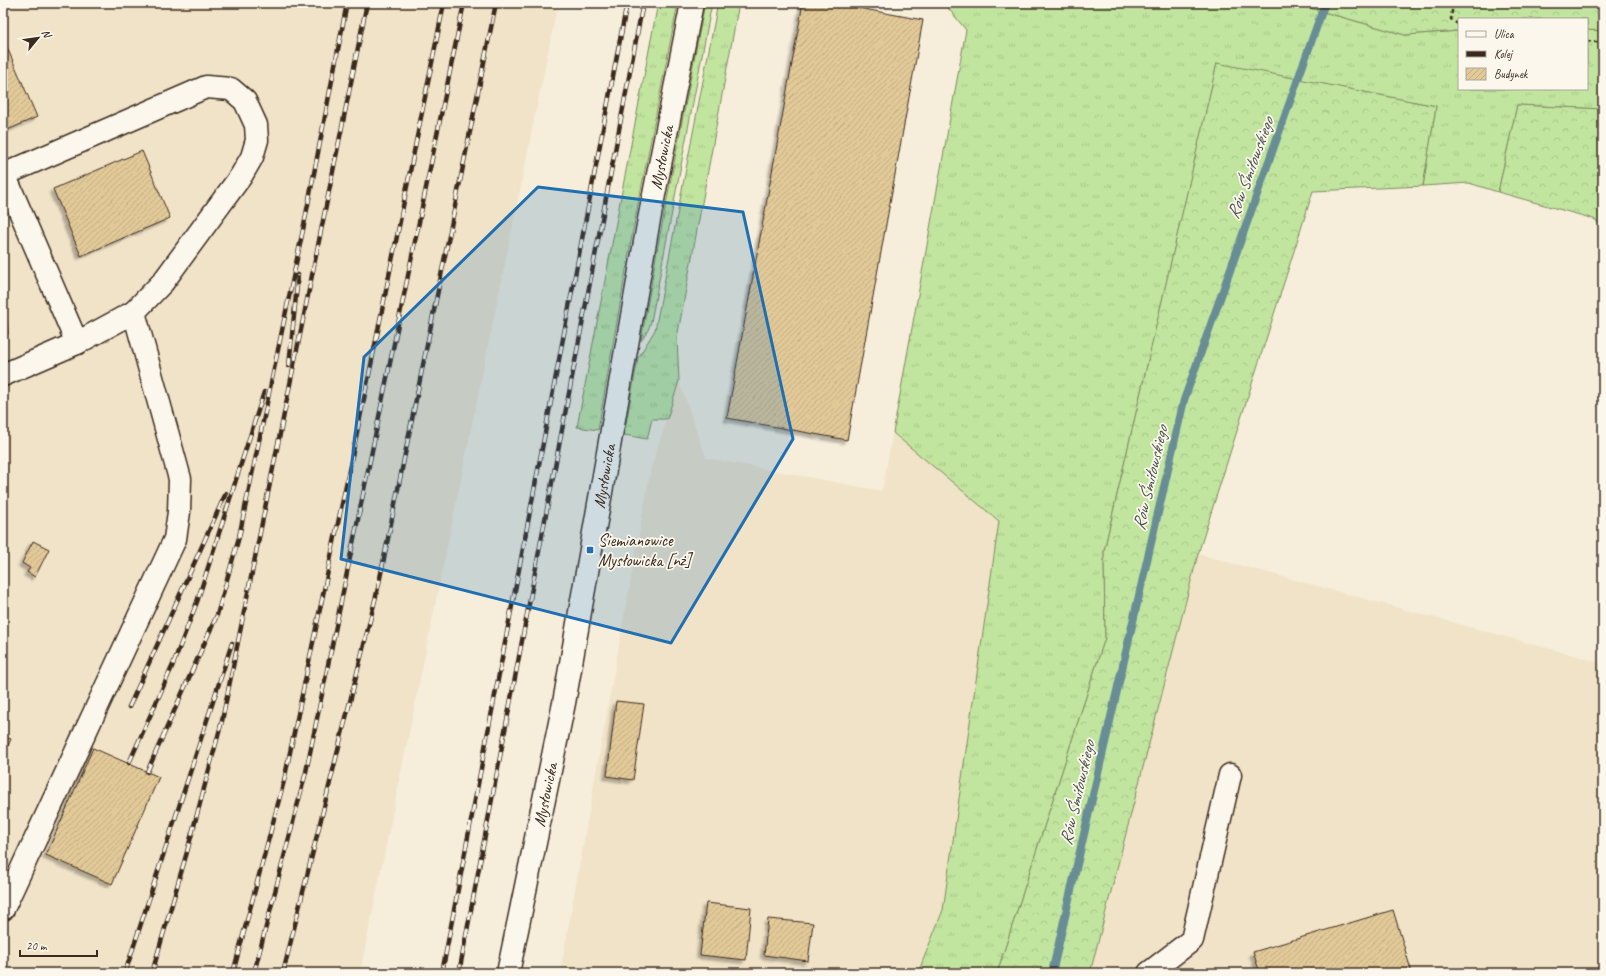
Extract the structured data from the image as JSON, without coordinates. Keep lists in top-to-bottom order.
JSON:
{
  "streets": {
    "street": ["Mysłowicka"]
  },
  "water": ["Rów Śmiłowskiego"],
  "places": {
    "transit": ["Siemianowice Mysłowicka [nż]"]
  },
  "legend": ["Ulica", "Kolej", "Budynek"],
  "scale_bar": "20 m",
  "north": "top right"
}
